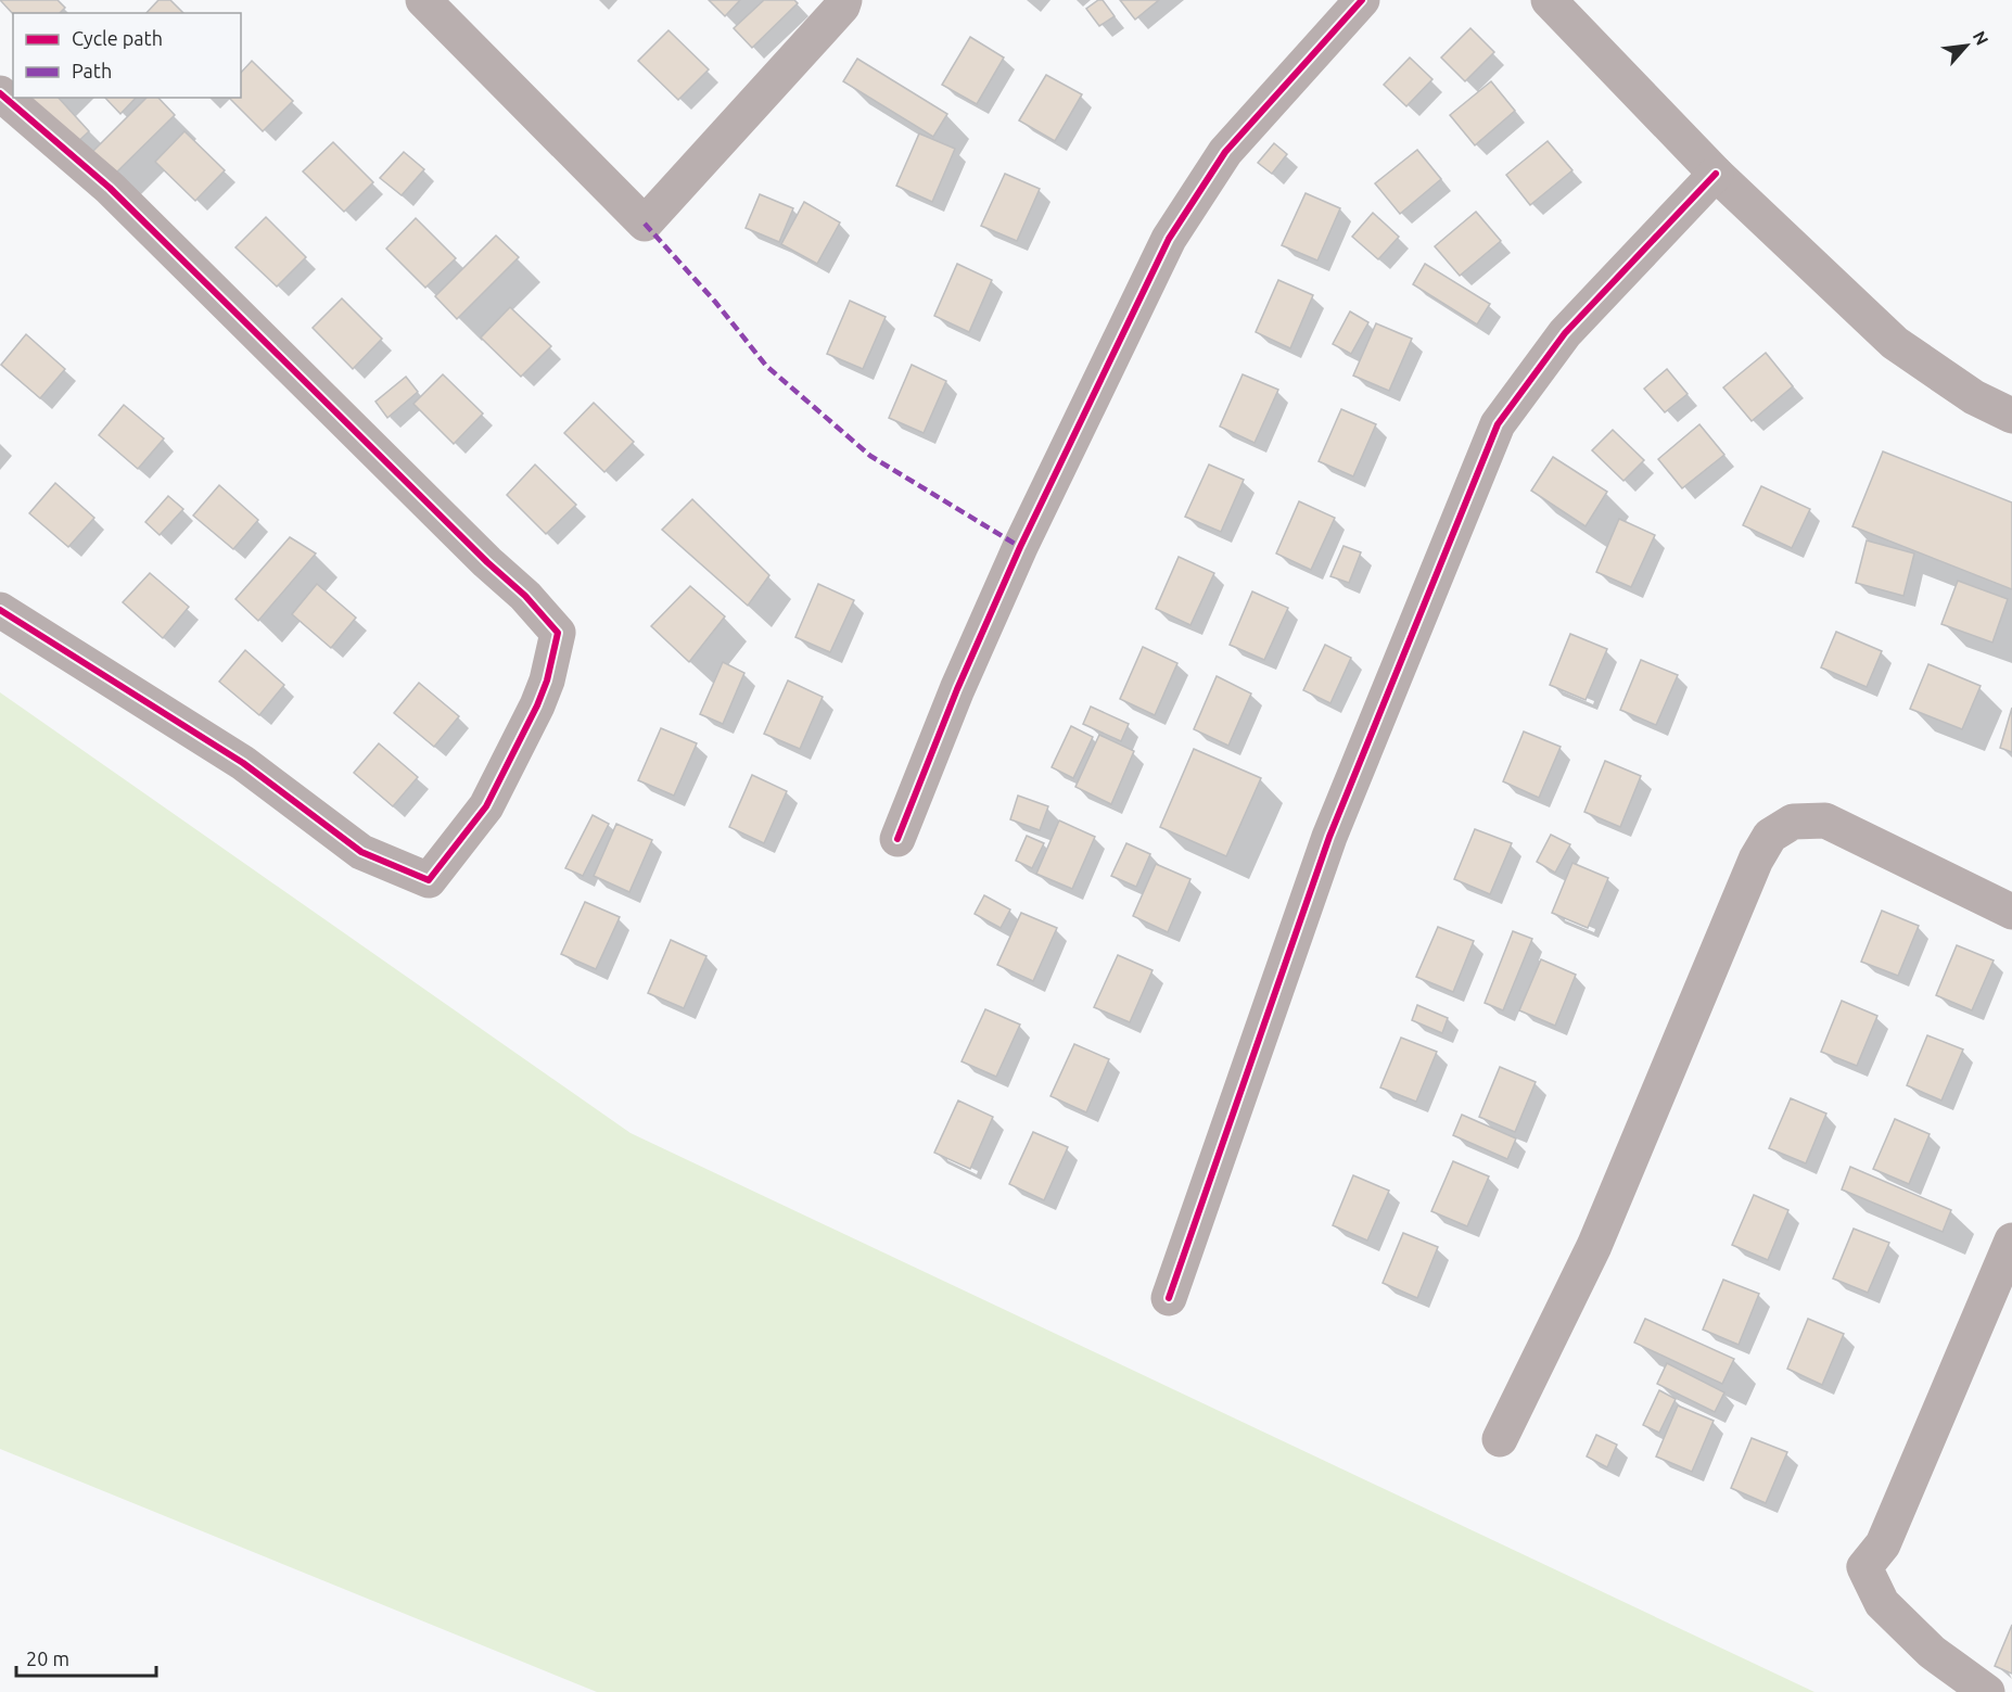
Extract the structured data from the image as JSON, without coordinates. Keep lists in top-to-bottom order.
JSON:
{
  "legend": ["Cycle path", "Path"],
  "scale_bar": "20 m",
  "north": "top right"
}
